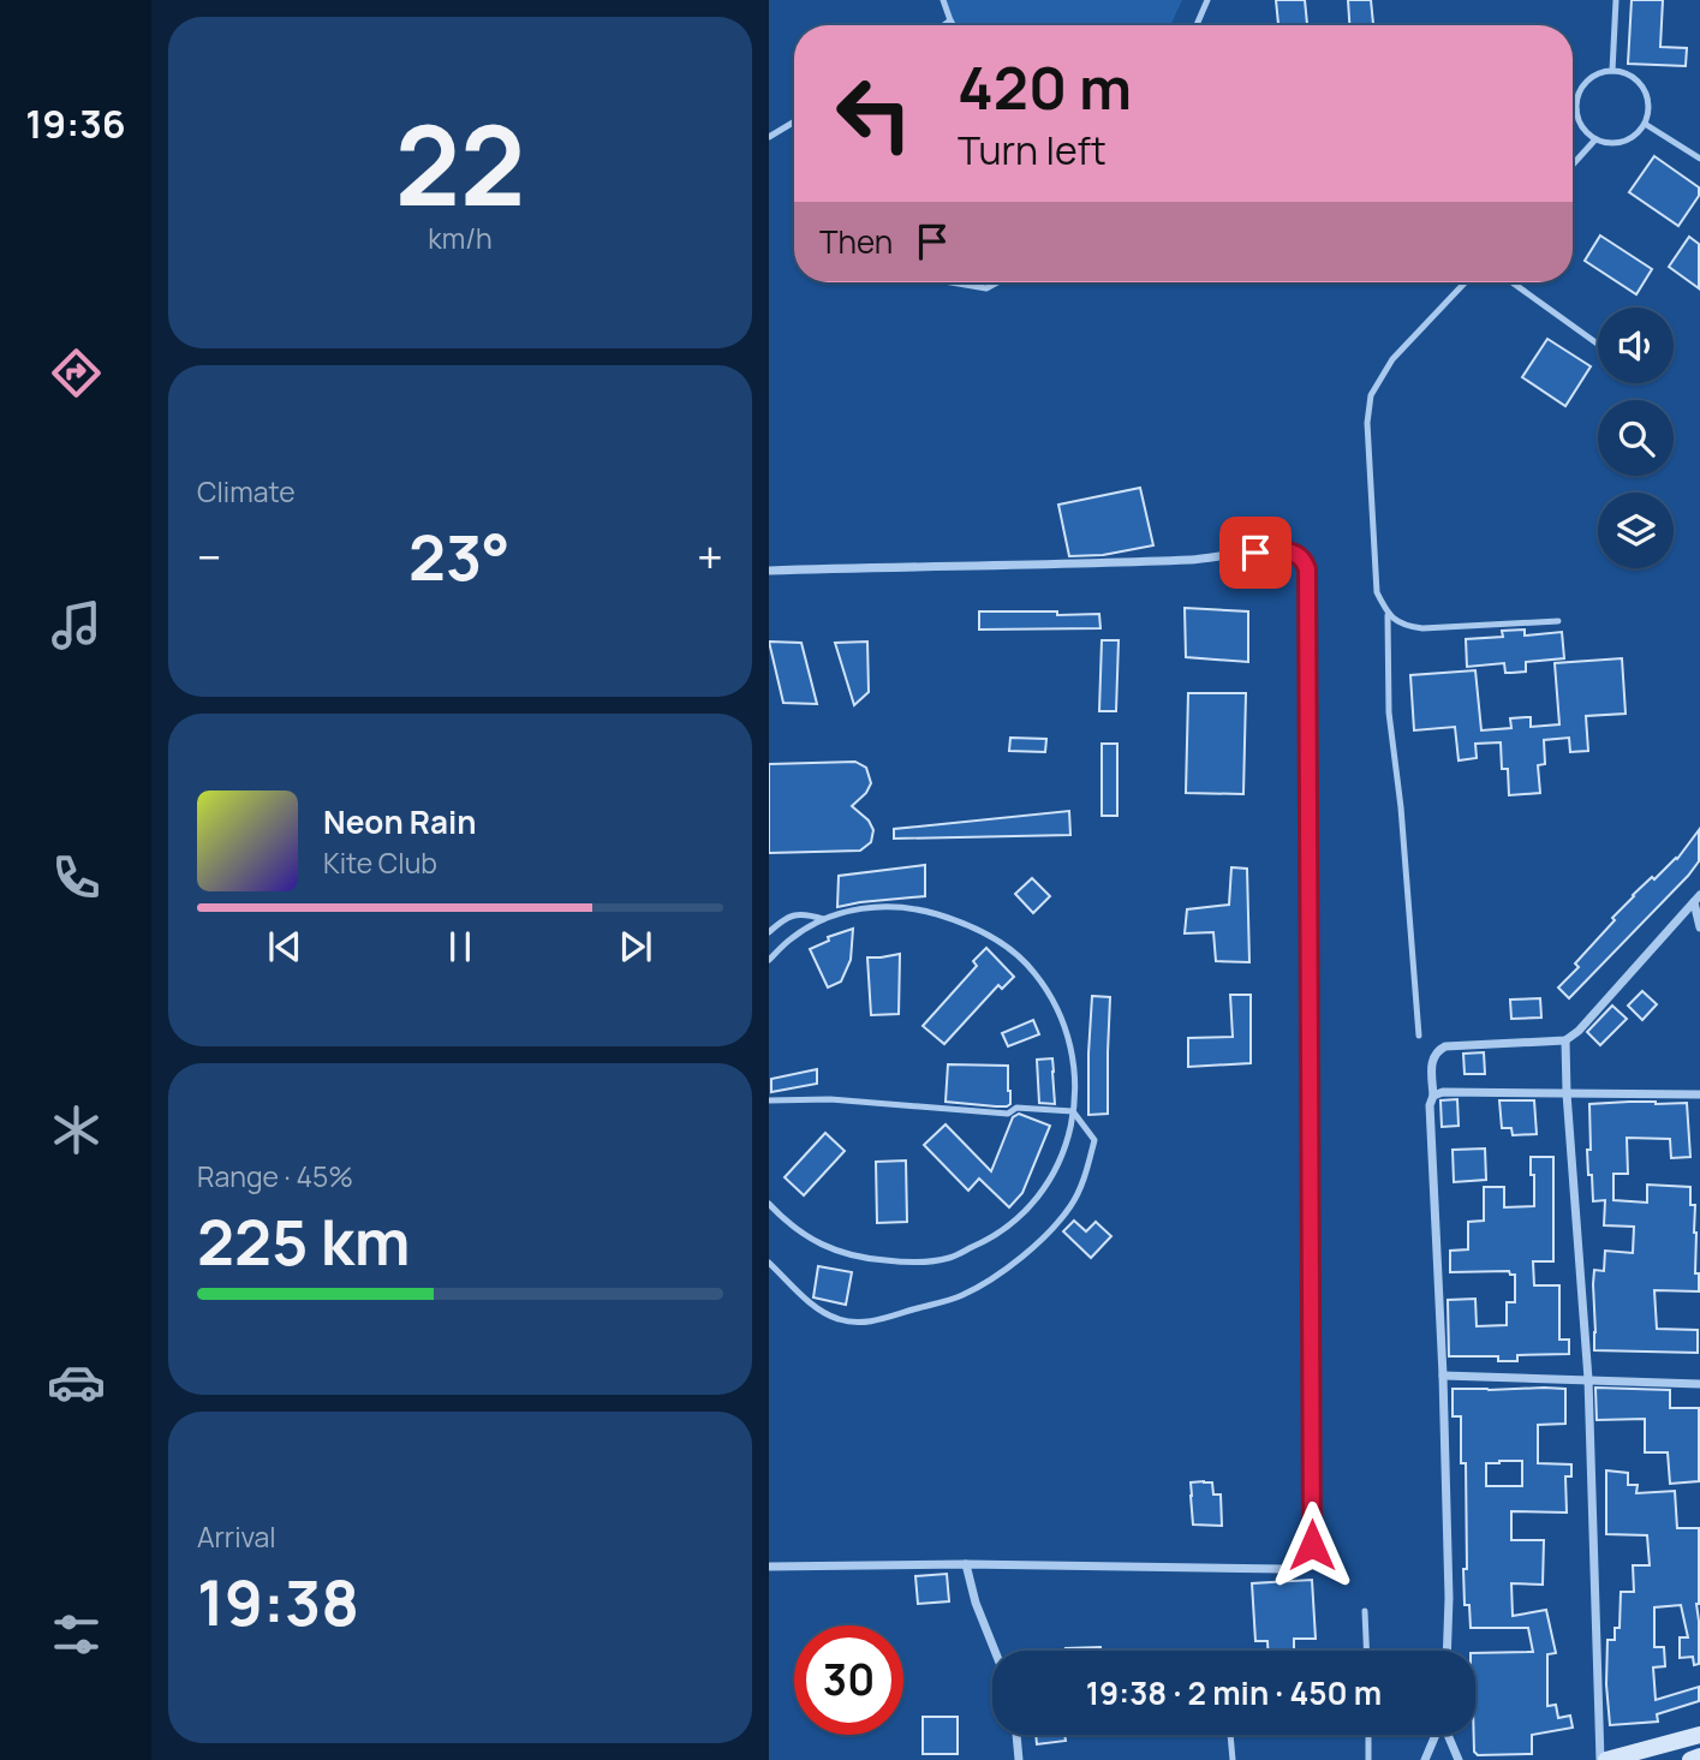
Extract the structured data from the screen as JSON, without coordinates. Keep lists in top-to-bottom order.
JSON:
{
  "page": {
    "tabs": "19:36",
    "tile": [
      ["22", "km/h"],
      "Climate",
      ["Range · 45%", "225 km"],
      ["Arrival", "19:38"]
    ],
    "turn": ["420 m", "Turn left"],
    "then": "Then",
    "heat": ["−", "23°", "+"],
    "song": ["Neon Rain", "Kite Club"],
    "limit": "30",
    "trip": "19:38 · 2 min · 450 m"
  }
}
